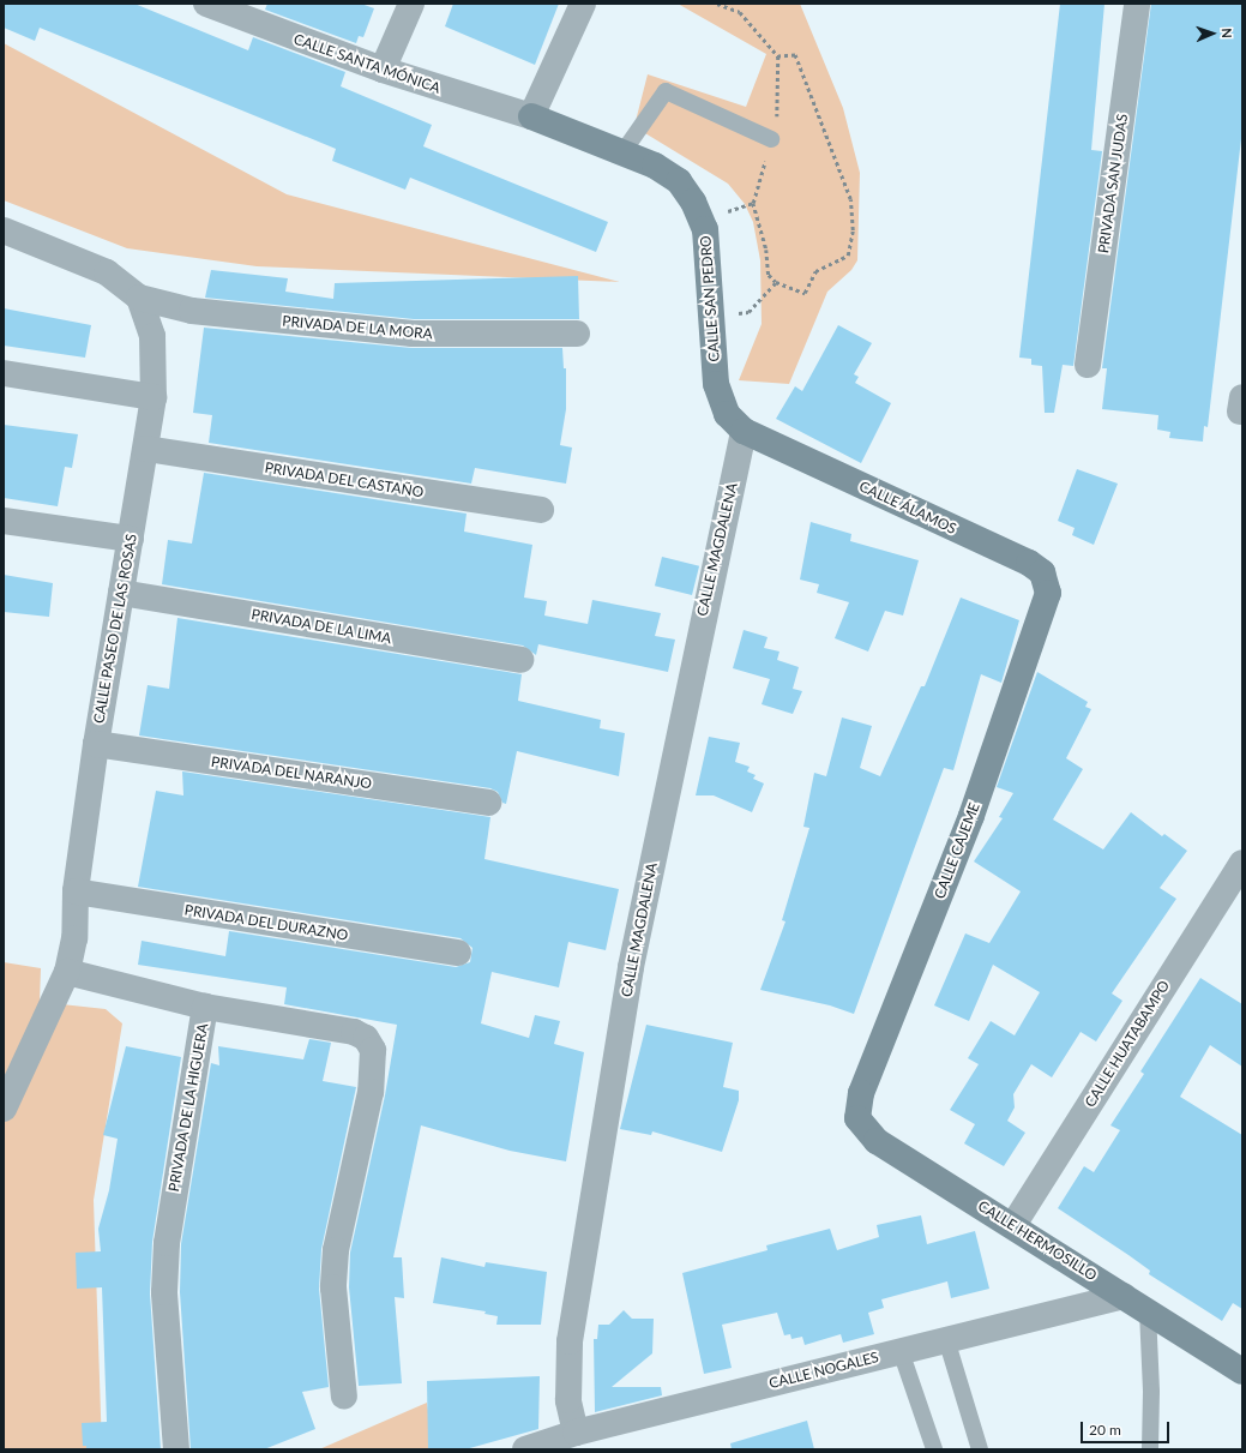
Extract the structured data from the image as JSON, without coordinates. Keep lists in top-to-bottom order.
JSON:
{
  "streets": {
    "street": [
      "CALLE SANTA MÓNICA",
      "PRIVADA SAN JUDAS",
      "CALLE SAN PEDRO",
      "PRIVADA DE LA MORA",
      "PRIVADA DEL CASTAÑO",
      "CALLE ÁLAMOS",
      "CALLE MAGDALENA",
      "PRIVADA DE LA LIMA",
      "CALLE PASEO DE LAS ROSAS",
      "PRIVADA DEL NARANJO",
      "CALLE CAJEME",
      "PRIVADA DEL DURAZNO",
      "CALLE HUATABAMPO",
      "PRIVADA DE LA HIGUERA",
      "CALLE HERMOSILLO",
      "CALLE NOGALES"
    ]
  },
  "crossings": [
    ["CALLE SANTA MÓNICA", "CALLE SAN PEDRO"],
    ["CALLE SAN PEDRO", "CALLE ÁLAMOS"],
    ["CALLE SAN PEDRO", "CALLE MAGDALENA"],
    ["PRIVADA DE LA MORA", "CALLE PASEO DE LAS ROSAS"],
    ["PRIVADA DEL CASTAÑO", "CALLE PASEO DE LAS ROSAS"],
    ["CALLE ÁLAMOS", "CALLE MAGDALENA"],
    ["CALLE ÁLAMOS", "CALLE CAJEME"],
    ["CALLE MAGDALENA", "CALLE NOGALES"],
    ["PRIVADA DE LA LIMA", "CALLE PASEO DE LAS ROSAS"],
    ["CALLE PASEO DE LAS ROSAS", "PRIVADA DEL NARANJO"],
    ["CALLE PASEO DE LAS ROSAS", "PRIVADA DEL DURAZNO"],
    ["CALLE CAJEME", "CALLE HERMOSILLO"],
    ["CALLE HUATABAMPO", "CALLE HERMOSILLO"],
    ["CALLE HERMOSILLO", "CALLE NOGALES"]
  ],
  "scale_bar": "20 m",
  "north": "right"
}
